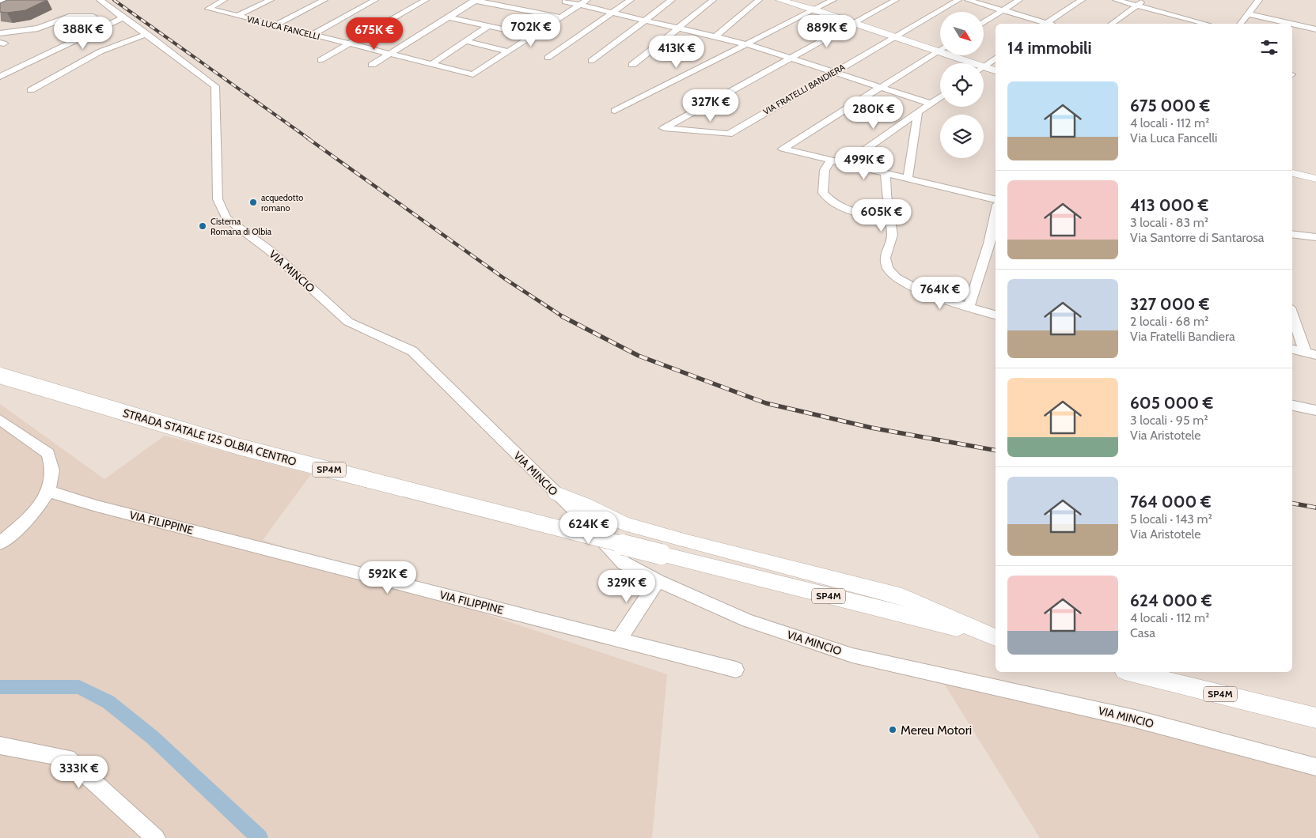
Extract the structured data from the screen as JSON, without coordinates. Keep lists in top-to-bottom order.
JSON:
{
  "streets": {
    "main road": ["STRADA STATALE 125 OLBIA CENTRO", "SP4M"],
    "street": [
      "VIA LUCA FANCELLI",
      "VIA FRATELLI BANDIERA",
      "VIA MINCIO",
      "VIA FILIPPINE"
    ]
  },
  "places": ["acquedotto romano", "Cisterna Romana di Olbia", "Mereu Motori"],
  "north": "bottom right",
  "page": {
    "price": [
      "702K €",
      "889K €",
      "388K €",
      "675K €",
      "413K €",
      "327K €",
      "280K €",
      "499K €",
      "605K €",
      "764K €",
      "624K €",
      "592K €",
      "329K €",
      "333K €"
    ],
    "heading": "14 immobili",
    "list": [
      {
        "name": "675 000 €",
        "note": "4 locali · 112 m² · Via Luca Fancelli"
      },
      {
        "name": "413 000 €",
        "note": "3 locali · 83 m² · Via Santorre di Santarosa"
      },
      {
        "name": "327 000 €",
        "note": "2 locali · 68 m² · Via Fratelli Bandiera"
      },
      {
        "name": "605 000 €",
        "note": "3 locali · 95 m² · Via Aristotele"
      },
      {
        "name": "764 000 €",
        "note": "5 locali · 143 m² · Via Aristotele"
      },
      {
        "name": "624 000 €",
        "note": "4 locali · 112 m² · Casa"
      }
    ]
  }
}
